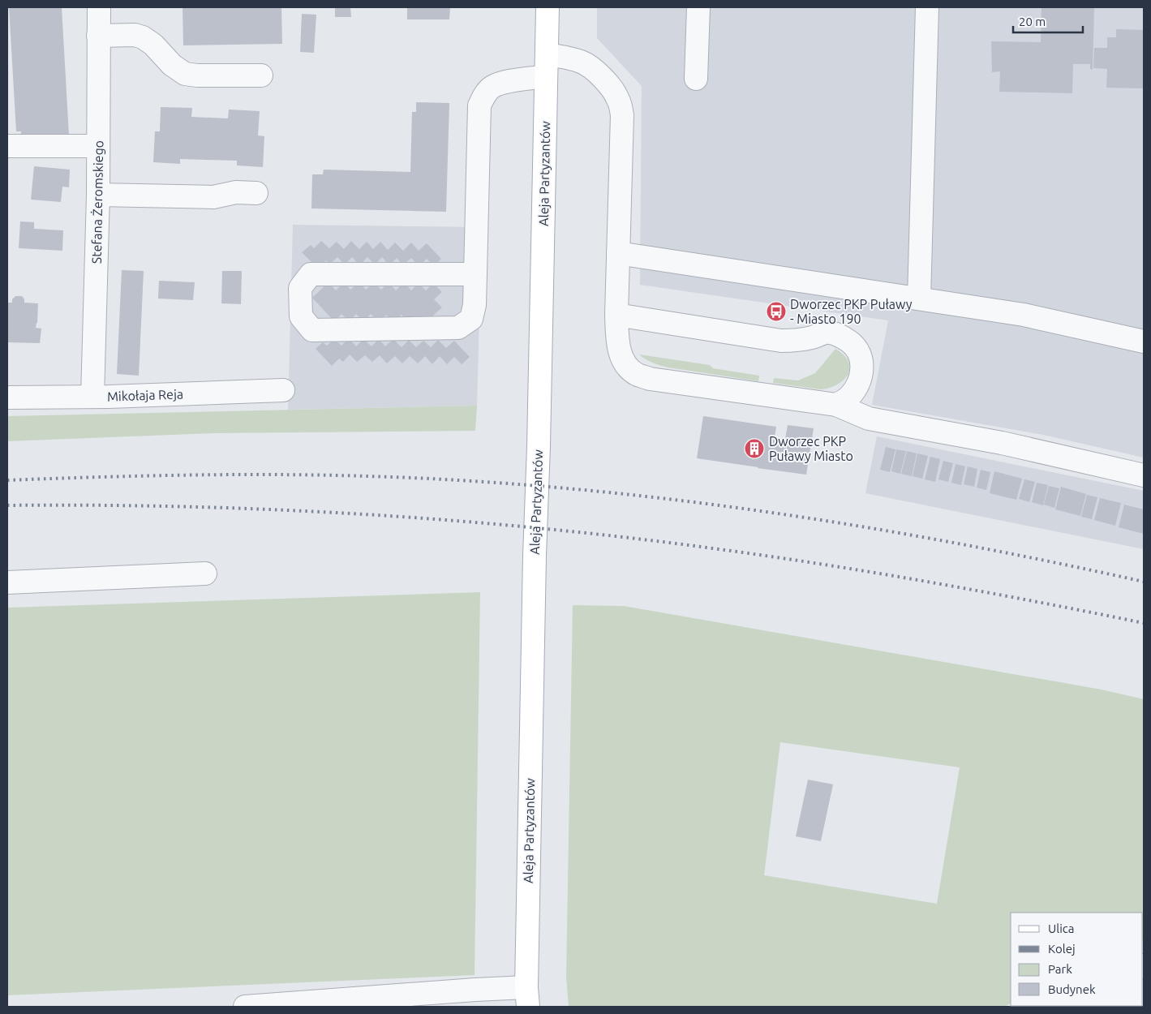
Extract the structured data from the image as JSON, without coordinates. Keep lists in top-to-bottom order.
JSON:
{
  "streets": {
    "main road": ["Aleja Partyzantów"],
    "street": ["Stefana Żeromskiego", "Mikołaja Reja"]
  },
  "crossings": [
    ["Stefana Żeromskiego", "Mikołaja Reja"]
  ],
  "places": {
    "bus stop": ["Dworzec PKP Puławy - Miasto 190"],
    "building": ["Dworzec PKP Puławy Miasto"]
  },
  "legend": [
    "Ulica",
    "Kolej",
    "Park",
    "Budynek"
  ],
  "scale_bar": "20 m"
}
